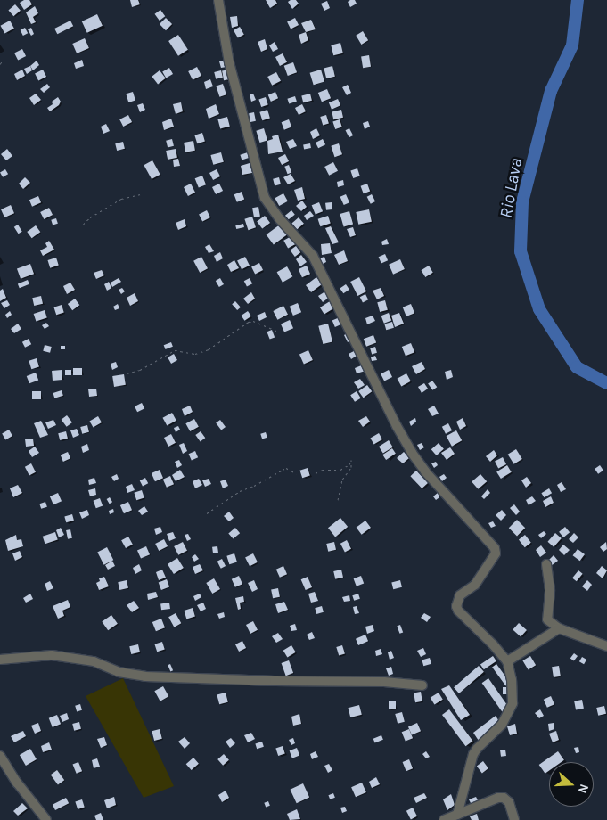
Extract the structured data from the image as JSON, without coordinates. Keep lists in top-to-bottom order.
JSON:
{
  "water": ["Rio Lava"],
  "north": "right"
}
